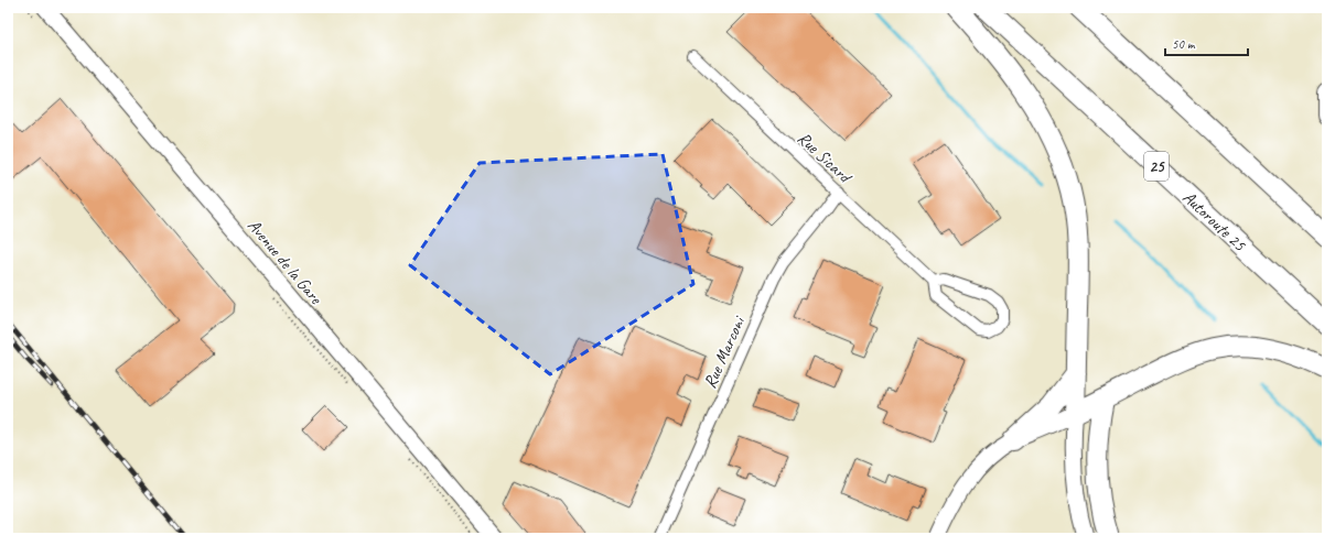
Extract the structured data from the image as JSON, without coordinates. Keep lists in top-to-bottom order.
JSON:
{
  "streets": {
    "highway": ["25", "Autoroute 25"],
    "street": ["Rue Sicard", "Avenue de la Gare", "Rue Marconi"]
  },
  "crossings": [
    ["Rue Sicard", "Rue Marconi"]
  ],
  "scale_bar": "50 m"
}
